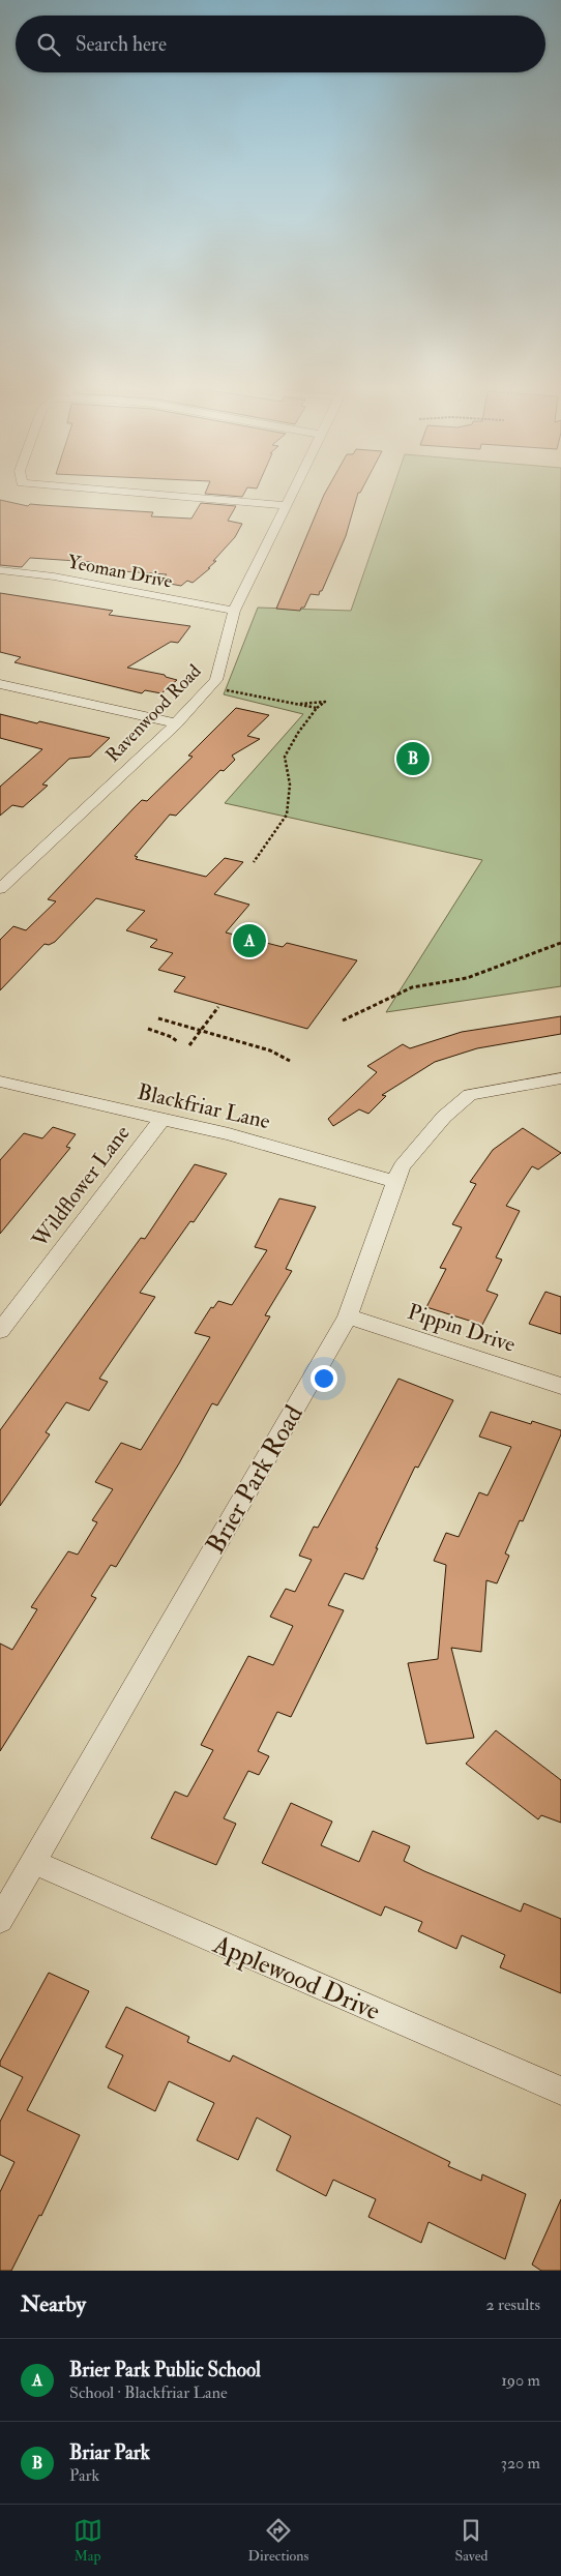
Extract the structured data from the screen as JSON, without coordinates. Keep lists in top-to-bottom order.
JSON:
{
  "streets": {
    "street": [
      "Yeoman Drive",
      "Ravenwood Road",
      "Blackfriar Lane",
      "Wildflower Lane",
      "Pippin Drive",
      "Brier Park Road",
      "Applewood Drive"
    ]
  },
  "crossings": [
    ["Yeoman Drive", "Ravenwood Road"],
    ["Blackfriar Lane", "Wildflower Lane"],
    ["Blackfriar Lane", "Brier Park Road"],
    ["Pippin Drive", "Brier Park Road"],
    ["Brier Park Road", "Applewood Drive"]
  ],
  "page": {
    "search": "Search here",
    "pins": ["B", "A"],
    "heading": ["Nearby", "2 results"],
    "list": [
      {
        "mark": "A",
        "name": "Brier Park Public School",
        "note": "School · Blackfriar Lane",
        "value": "190 m"
      },
      {
        "mark": "B",
        "name": "Briar Park",
        "note": "Park",
        "value": "320 m"
      }
    ],
    "nav": ["Map", "Directions", "Saved"]
  }
}
